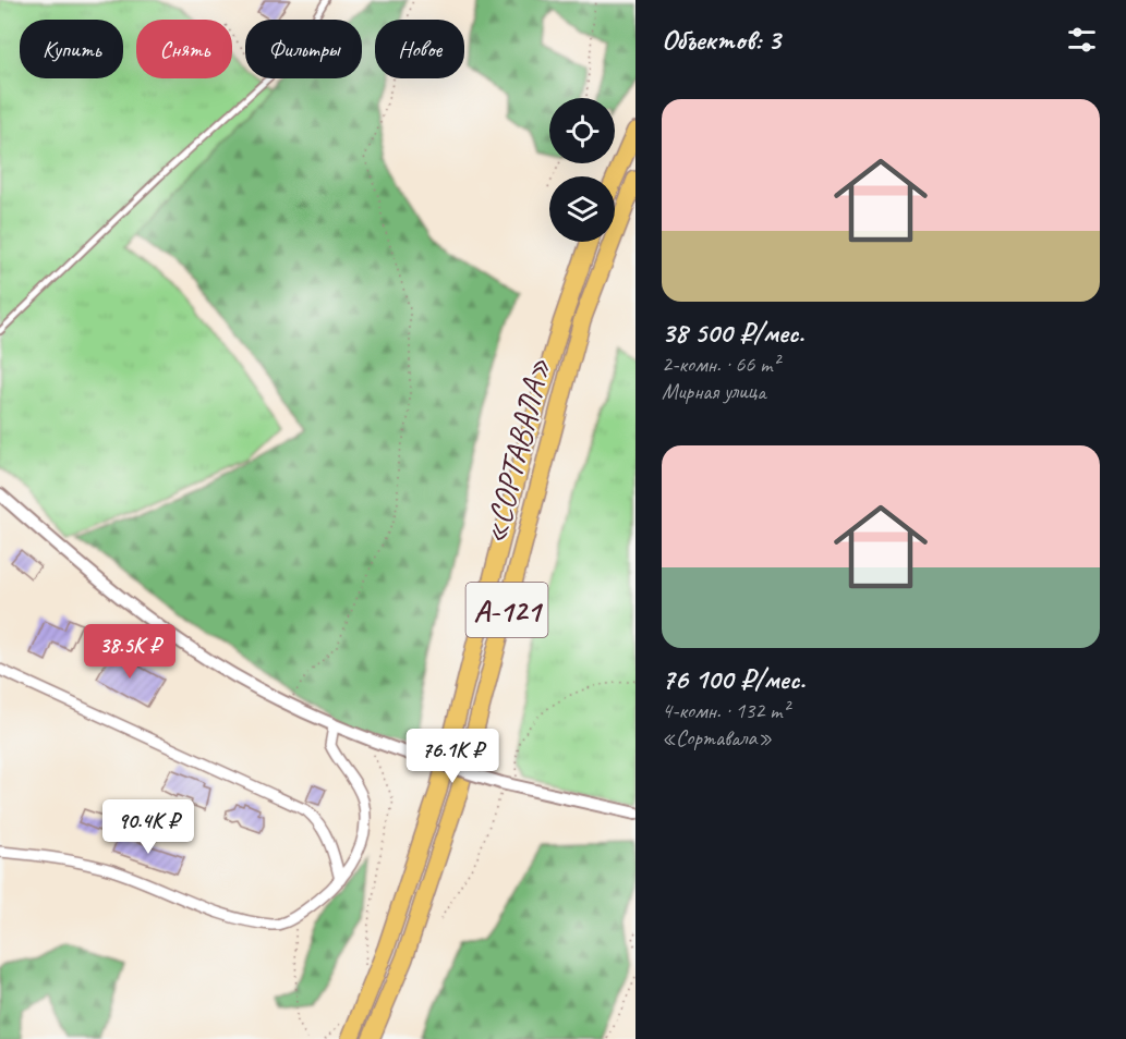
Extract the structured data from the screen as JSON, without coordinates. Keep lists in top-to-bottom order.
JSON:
{
  "streets": {
    "highway": ["«СОРТАВАЛА»", "А-121"]
  },
  "page": {
    "heading": "Объектов: 3",
    "chip": [
      "Купить",
      "Снять",
      "Фильтры",
      "Новое"
    ],
    "list": [
      {
        "name": "38 500 ₽/мес.",
        "note": "2-комн. · 66 m² · Мирная улица"
      },
      {
        "name": "76 100 ₽/мес.",
        "note": "4-комн. · 132 m² · «Сортавала»"
      }
    ],
    "price": ["38.5K ₽", "76.1K ₽", "90.4K ₽"]
  }
}
